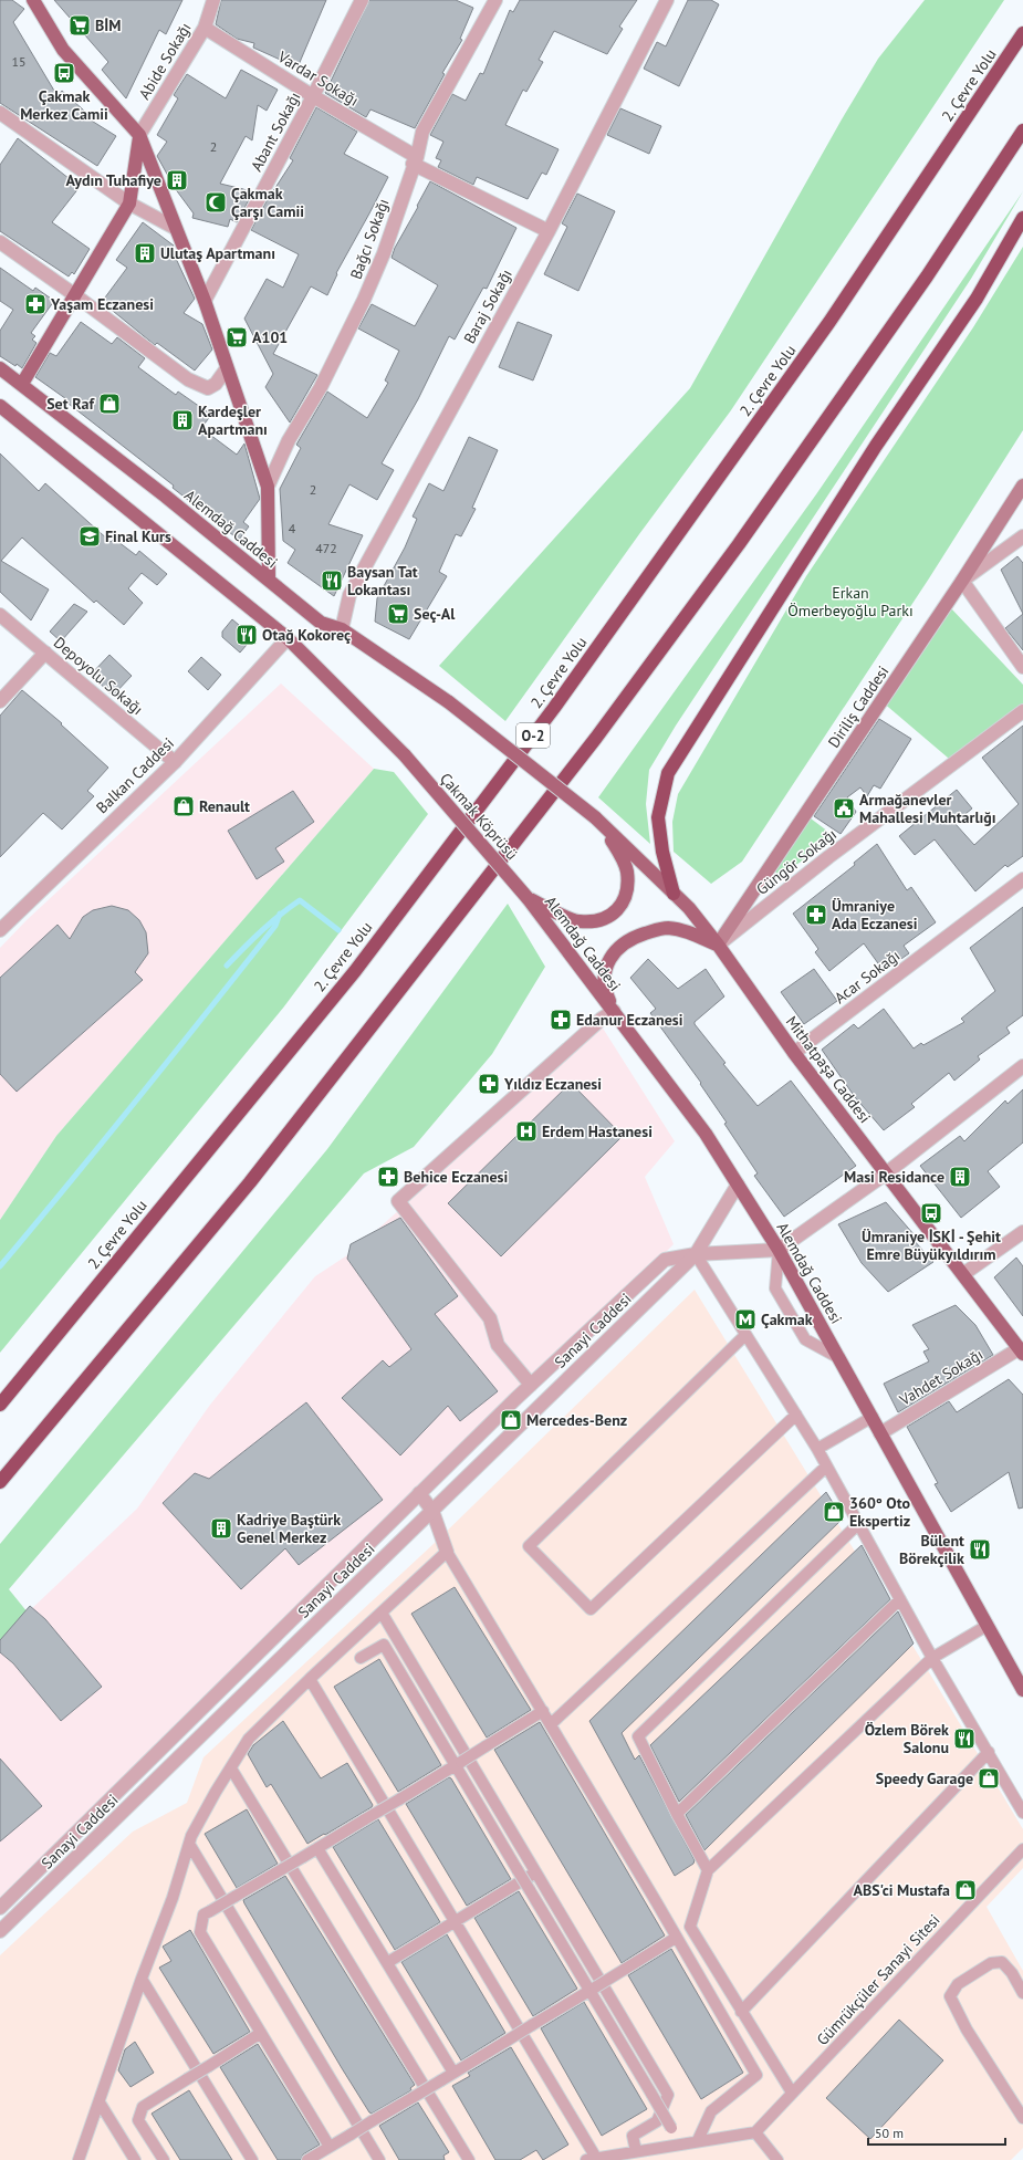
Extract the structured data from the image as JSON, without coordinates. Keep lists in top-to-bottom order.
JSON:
{
  "streets": {
    "highway": ["2. Çevre Yolu", "O-2"],
    "main road": [
      "Alemdağ Caddesi",
      "Diriliş Caddesi",
      "Çakmak Köprüsü",
      "Mithatpaşa Caddesi"
    ],
    "street": [
      "Abide Sokağı",
      "Vardar Sokağı",
      "Abant Sokağı",
      "Bağcı Sokağı",
      "Baraj Sokağı",
      "Depoyolu Sokağı",
      "Balkan Caddesi",
      "Güngör Sokağı",
      "Acar Sokağı",
      "Sanayi Caddesi",
      "Vahdet Sokağı"
    ],
    "lane": ["Gümrükçüler Sanayi Sitesi"]
  },
  "crossings": [
    ["Abide Sokağı", "Vardar Sokağı"],
    ["Vardar Sokağı", "Abant Sokağı"],
    ["Vardar Sokağı", "Bağcı Sokağı"],
    ["Vardar Sokağı", "Baraj Sokağı"],
    ["Baraj Sokağı", "Alemdağ Caddesi"],
    ["Alemdağ Caddesi", "Çakmak Köprüsü"],
    ["Alemdağ Caddesi", "Mithatpaşa Caddesi"],
    ["Alemdağ Caddesi", "Sanayi Caddesi"],
    ["Alemdağ Caddesi", "Vahdet Sokağı"],
    ["Depoyolu Sokağı", "Balkan Caddesi"],
    ["Diriliş Caddesi", "Güngör Sokağı"],
    ["Diriliş Caddesi", "Mithatpaşa Caddesi"],
    ["Balkan Caddesi", "Çakmak Köprüsü"],
    ["Güngör Sokağı", "Mithatpaşa Caddesi"],
    ["Acar Sokağı", "Mithatpaşa Caddesi"],
    ["Mithatpaşa Caddesi", "Vahdet Sokağı"]
  ],
  "parks": ["Erkan Ömerbeyoğlu Parkı"],
  "places": {
    "supermarket": ["BİM", "A101", "Seç-Al"],
    "bus stop": ["Çakmak Merkez Camii", "Ümraniye İSKİ - Şehit Emre Büyükyıldırım"],
    "building": [
      "Aydın Tuhafiye",
      "Ulutaş Apartmanı",
      "Kardeşler Apartmanı",
      "Masi Residance",
      "Kadriye Baştürk Genel Merkez"
    ],
    "mosque": ["Çakmak Çarşı Camii"],
    "pharmacy": [
      "Yaşam Eczanesi",
      "Ümraniye Ada Eczanesi",
      "Edanur Eczanesi",
      "Yıldız Eczanesi",
      "Behice Eczanesi"
    ],
    "shop": [
      "Set Raf",
      "Renault",
      "Mercedes-Benz",
      "360° Oto Ekspertiz",
      "Speedy Garage",
      "ABS'ci Mustafa"
    ],
    "school or university": ["Final Kurs"],
    "restaurant": [
      "Baysan Tat Lokantası",
      "Otağ Kokoreç",
      "Bülent Börekçilik",
      "Özlem Börek Salonu"
    ],
    "public building": ["Armağanevler Mahallesi Muhtarlığı"],
    "hospital": ["Erdem Hastanesi"],
    "metro station": ["Çakmak"]
  },
  "house_numbers": [
    "15",
    "2",
    "2",
    "4",
    "472"
  ],
  "scale_bar": "50 m"
}
